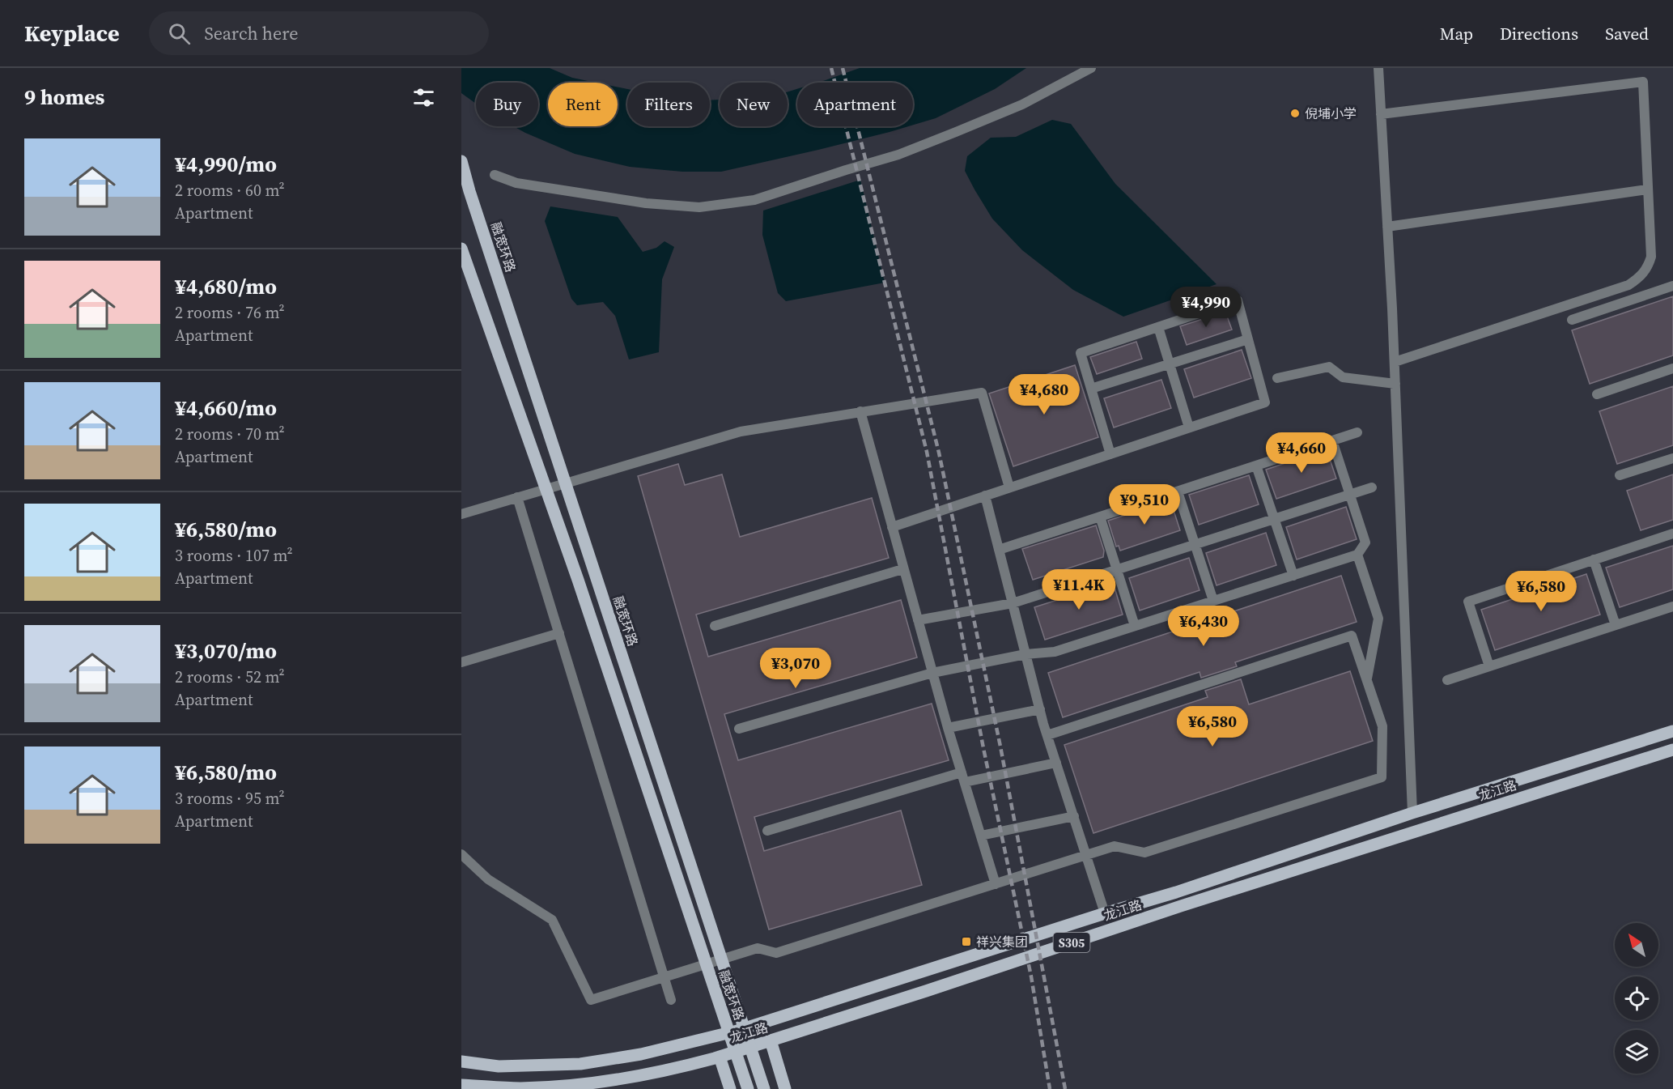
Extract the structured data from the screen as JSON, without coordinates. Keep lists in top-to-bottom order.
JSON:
{
  "streets": {
    "main road": ["融宽环路", "龙江路", "S305"]
  },
  "places": {
    "other": ["倪埔小学"],
    "transit": ["祥兴集团"]
  },
  "north": "top left",
  "page": {
    "header": "Keyplace",
    "search": "Search here",
    "nav": ["Map", "Directions", "Saved"],
    "heading": "9 homes",
    "chip": [
      "Buy",
      "Rent",
      "Filters",
      "New",
      "Apartment"
    ],
    "list": [
      {
        "name": "¥4,990/mo",
        "note": "2 rooms · 60 m² · Apartment"
      },
      {
        "name": "¥4,680/mo",
        "note": "2 rooms · 76 m² · Apartment"
      },
      {
        "name": "¥4,660/mo",
        "note": "2 rooms · 70 m² · Apartment"
      },
      {
        "name": "¥6,580/mo",
        "note": "3 rooms · 107 m² · Apartment"
      },
      {
        "name": "¥3,070/mo",
        "note": "2 rooms · 52 m² · Apartment"
      },
      {
        "name": "¥6,580/mo",
        "note": "3 rooms · 95 m² · Apartment"
      }
    ],
    "price": [
      "¥4,990",
      "¥4,680",
      "¥4,660",
      "¥9,510",
      "¥11.4K",
      "¥6,580",
      "¥6,430",
      "¥3,070",
      "¥6,580"
    ]
  }
}
